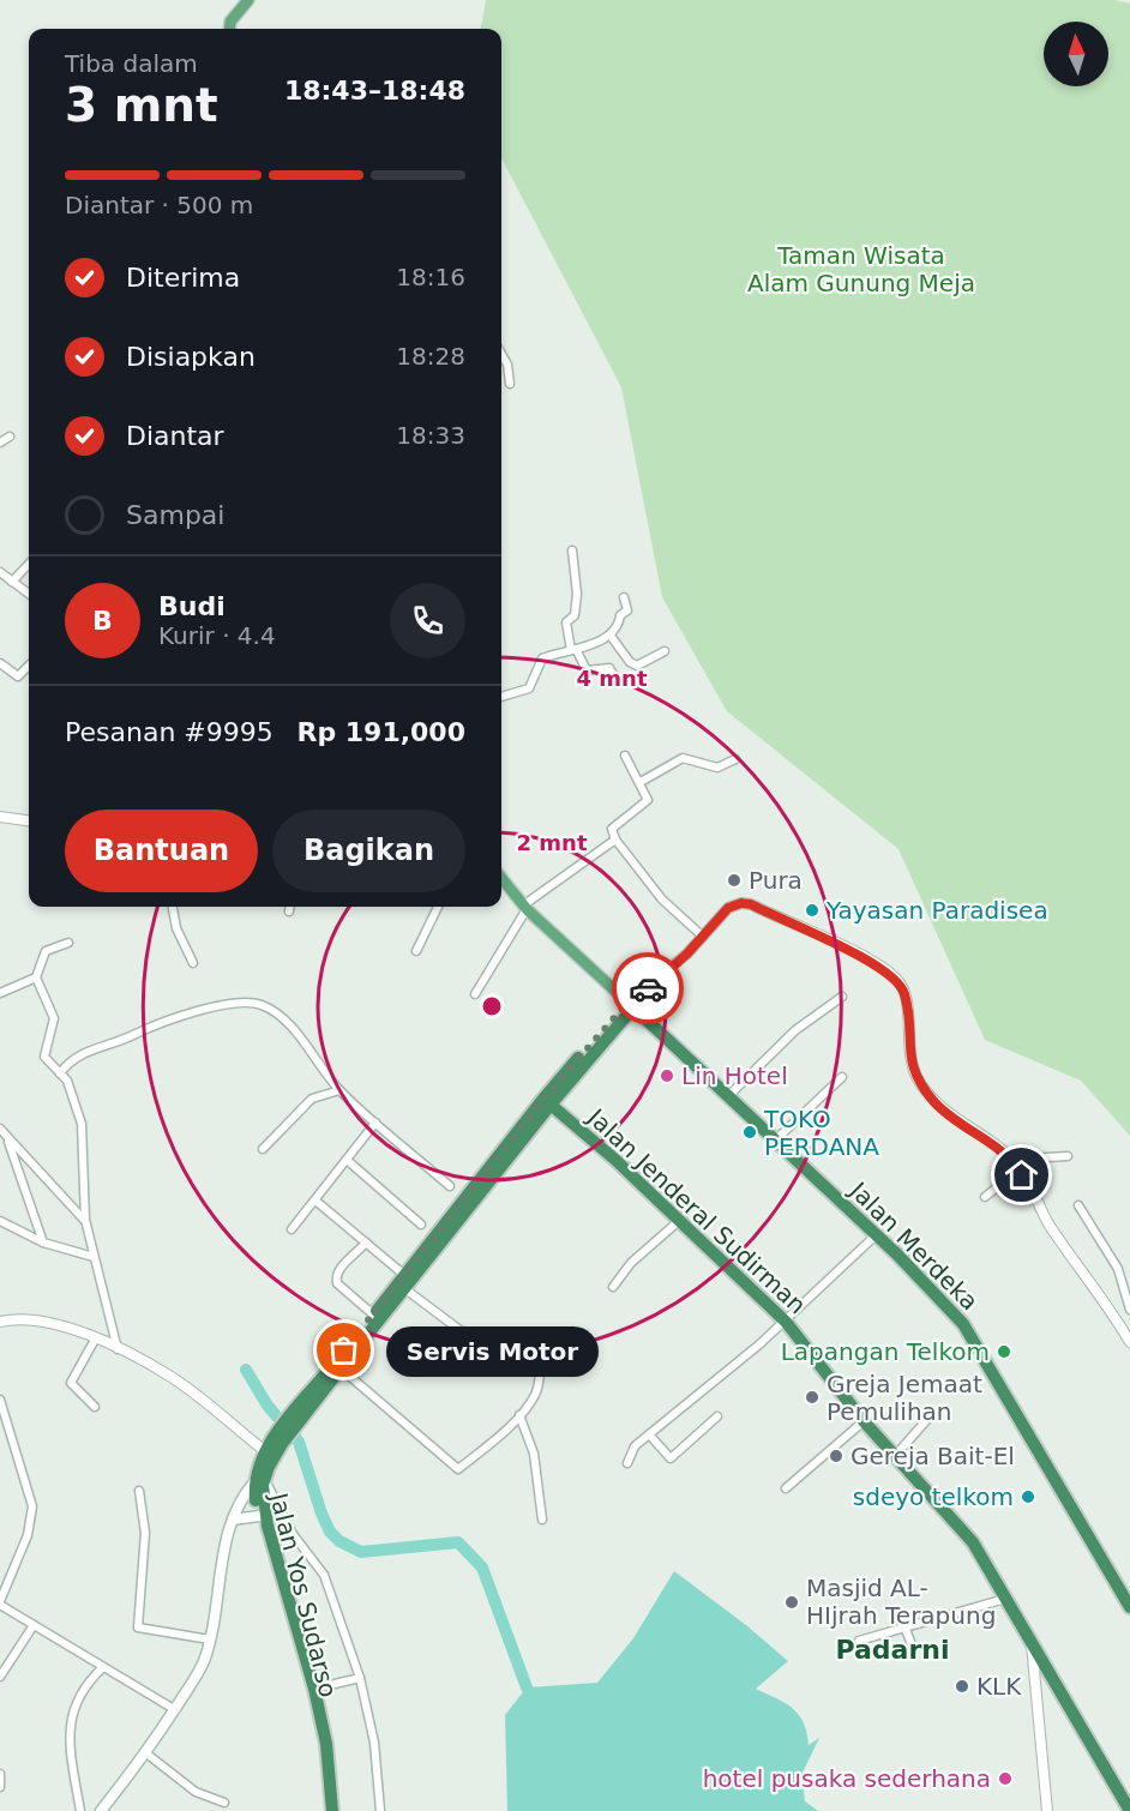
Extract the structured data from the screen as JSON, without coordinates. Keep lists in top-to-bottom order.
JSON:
{
  "streets": {
    "highway": ["Jalan Jenderal Sudirman", "Jalan Merdeka", "Jalan Yos Sudarso"]
  },
  "crossings": [
    ["Jalan Jenderal Sudirman", "Jalan Yos Sudarso"],
    ["Jalan Merdeka", "Jalan Yos Sudarso"]
  ],
  "districts": ["Padarni"],
  "parks": ["Taman Wisata Alam Gunung Meja"],
  "places": [
    "Pura",
    "Yayasan Paradisea",
    "Lin Hotel",
    "TOKO PERDANA",
    "Servis Motor",
    "Lapangan Telkom",
    "Greja Jemaat Pemulihan",
    "Gereja Bait-El",
    "sdeyo telkom",
    "Masjid AL- HIjrah Terapung",
    "KLK",
    "hotel pusaka sederhana"
  ],
  "north": "top",
  "page": {
    "heading": ["3 mnt", "Tiba dalam", "18:43–18:48"],
    "panel": [
      "Budi",
      "Kurir · 4.4",
      "Pesanan #9995",
      "Rp 191,000"
    ],
    "bar": "Diantar · 500 m",
    "list": [
      ["Diterima", "18:16"],
      ["Disiapkan", "18:28"],
      ["Diantar", "18:33"],
      "Sampai"
    ],
    "round": "B",
    "buttons": ["Bantuan", "Bagikan"],
    "bubble": "Servis Motor"
  },
  "rings": ["4 mnt", "2 mnt"]
}
